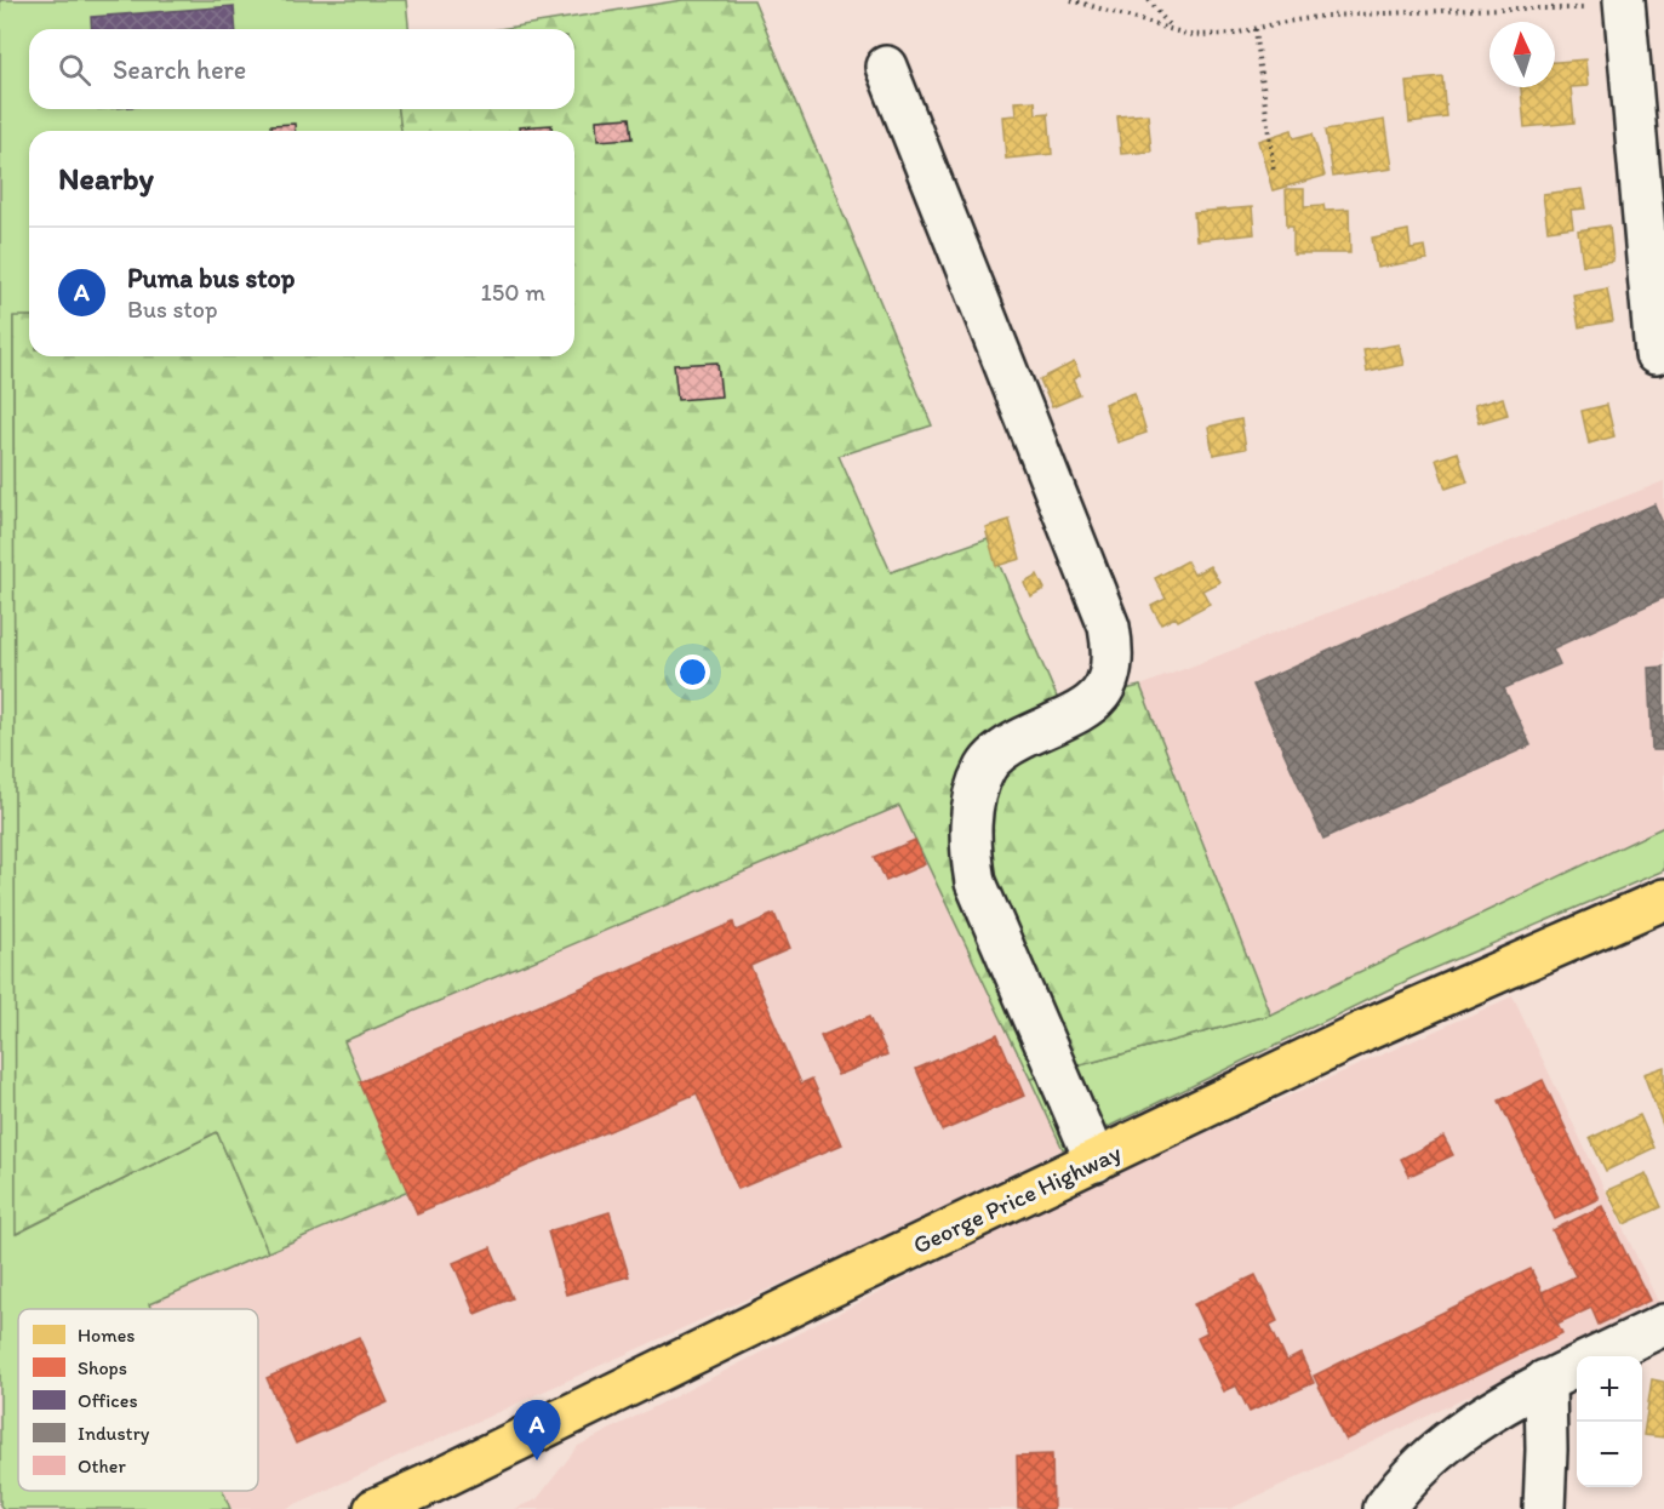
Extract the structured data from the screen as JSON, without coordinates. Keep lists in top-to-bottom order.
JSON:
{
  "streets": {
    "main road": ["George Price Highway"]
  },
  "legend": [
    "Homes",
    "Shops",
    "Offices",
    "Industry",
    "Other"
  ],
  "north": "top",
  "page": {
    "search": "Search here",
    "heading": "Nearby",
    "list": [
      {
        "mark": "A",
        "name": "Puma bus stop",
        "note": "Bus stop",
        "value": "150 m"
      }
    ],
    "map_buttons": ["+", "−"],
    "pins": "A"
  }
}
